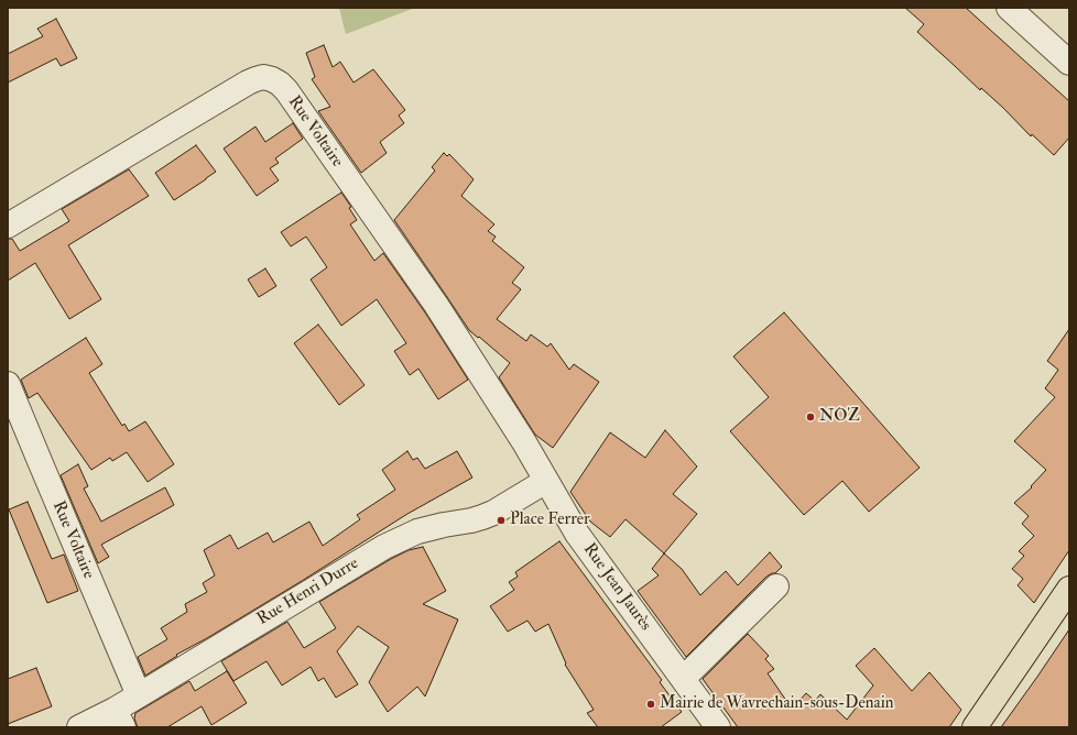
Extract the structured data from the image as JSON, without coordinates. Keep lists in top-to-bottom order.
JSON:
{
  "streets": {
    "street": ["Rue Voltaire", "Rue Jean Jaurès", "Rue Henri Durre"]
  },
  "crossings": [
    ["Rue Voltaire", "Rue Jean Jaurès"],
    ["Rue Voltaire", "Rue Henri Durre"],
    ["Rue Jean Jaurès", "Rue Henri Durre"]
  ],
  "places": ["NOZ", "Place Ferrer", "Mairie de Wavrechain-sous-Denain"]
}
